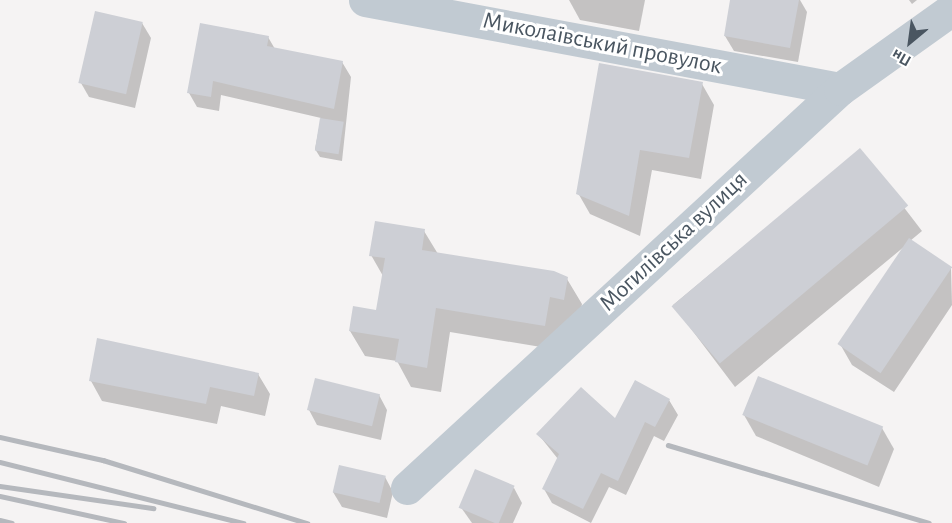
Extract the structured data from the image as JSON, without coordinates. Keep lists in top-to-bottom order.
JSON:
{
  "streets": {
    "street": ["Миколаївський провулок", "Могилівська вулиця"]
  },
  "crossings": [
    ["Миколаївський провулок", "Могилівська вулиця"]
  ],
  "north": "bottom left"
}
